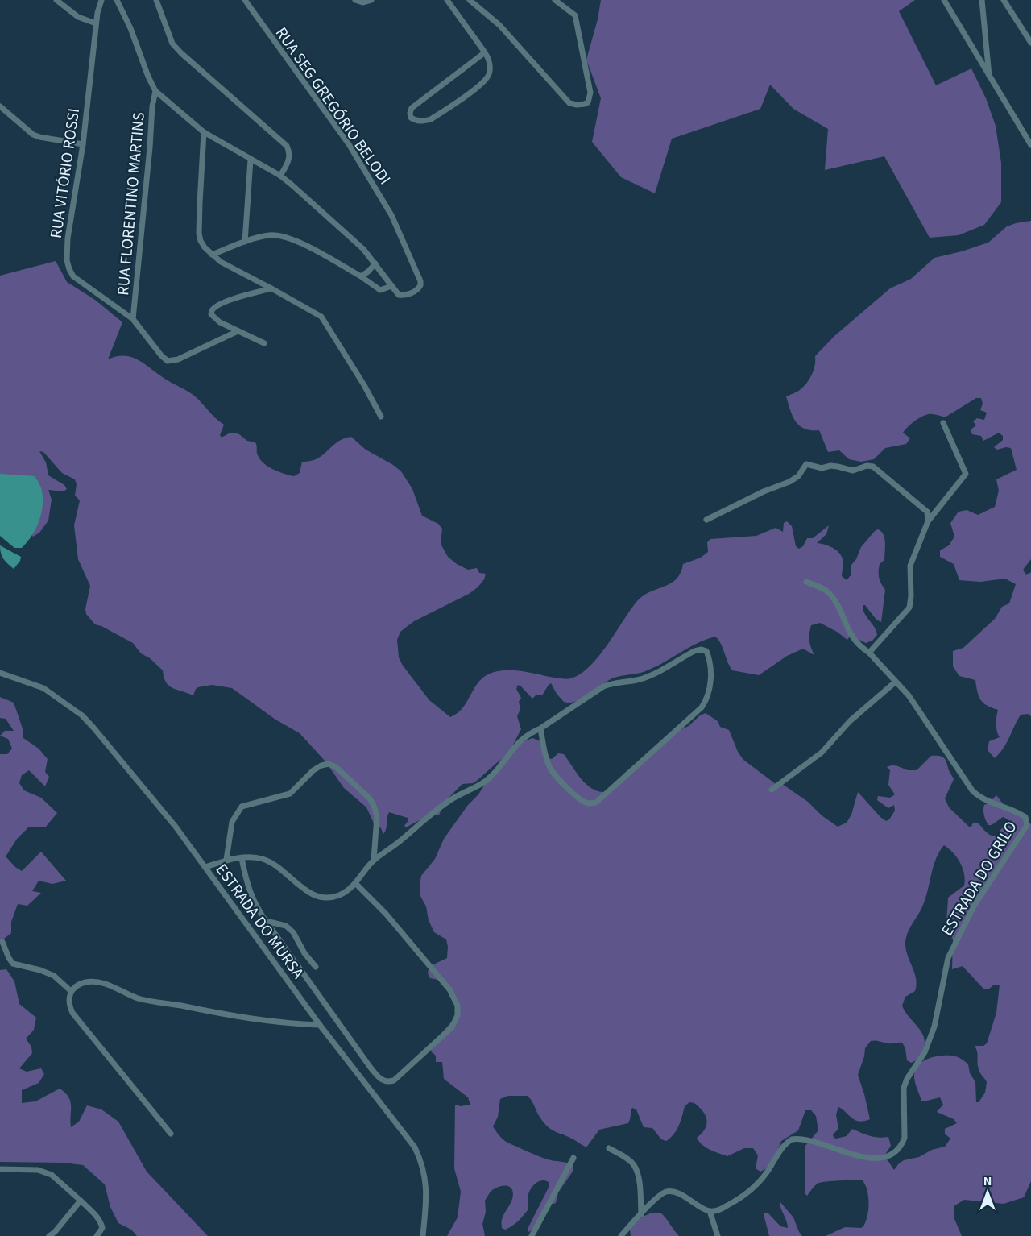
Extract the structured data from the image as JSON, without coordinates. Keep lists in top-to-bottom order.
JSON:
{
  "streets": {
    "street": [
      "RUA SEG GREGÓRIO BELODI",
      "RUA VITÓRIO ROSSI",
      "RUA FLORENTINO MARTINS",
      "ESTRADA DO GRILO",
      "ESTRADA DO MURSA"
    ]
  },
  "crossings": [
    ["RUA VITÓRIO ROSSI", "RUA FLORENTINO MARTINS"]
  ],
  "north": "top"
}
